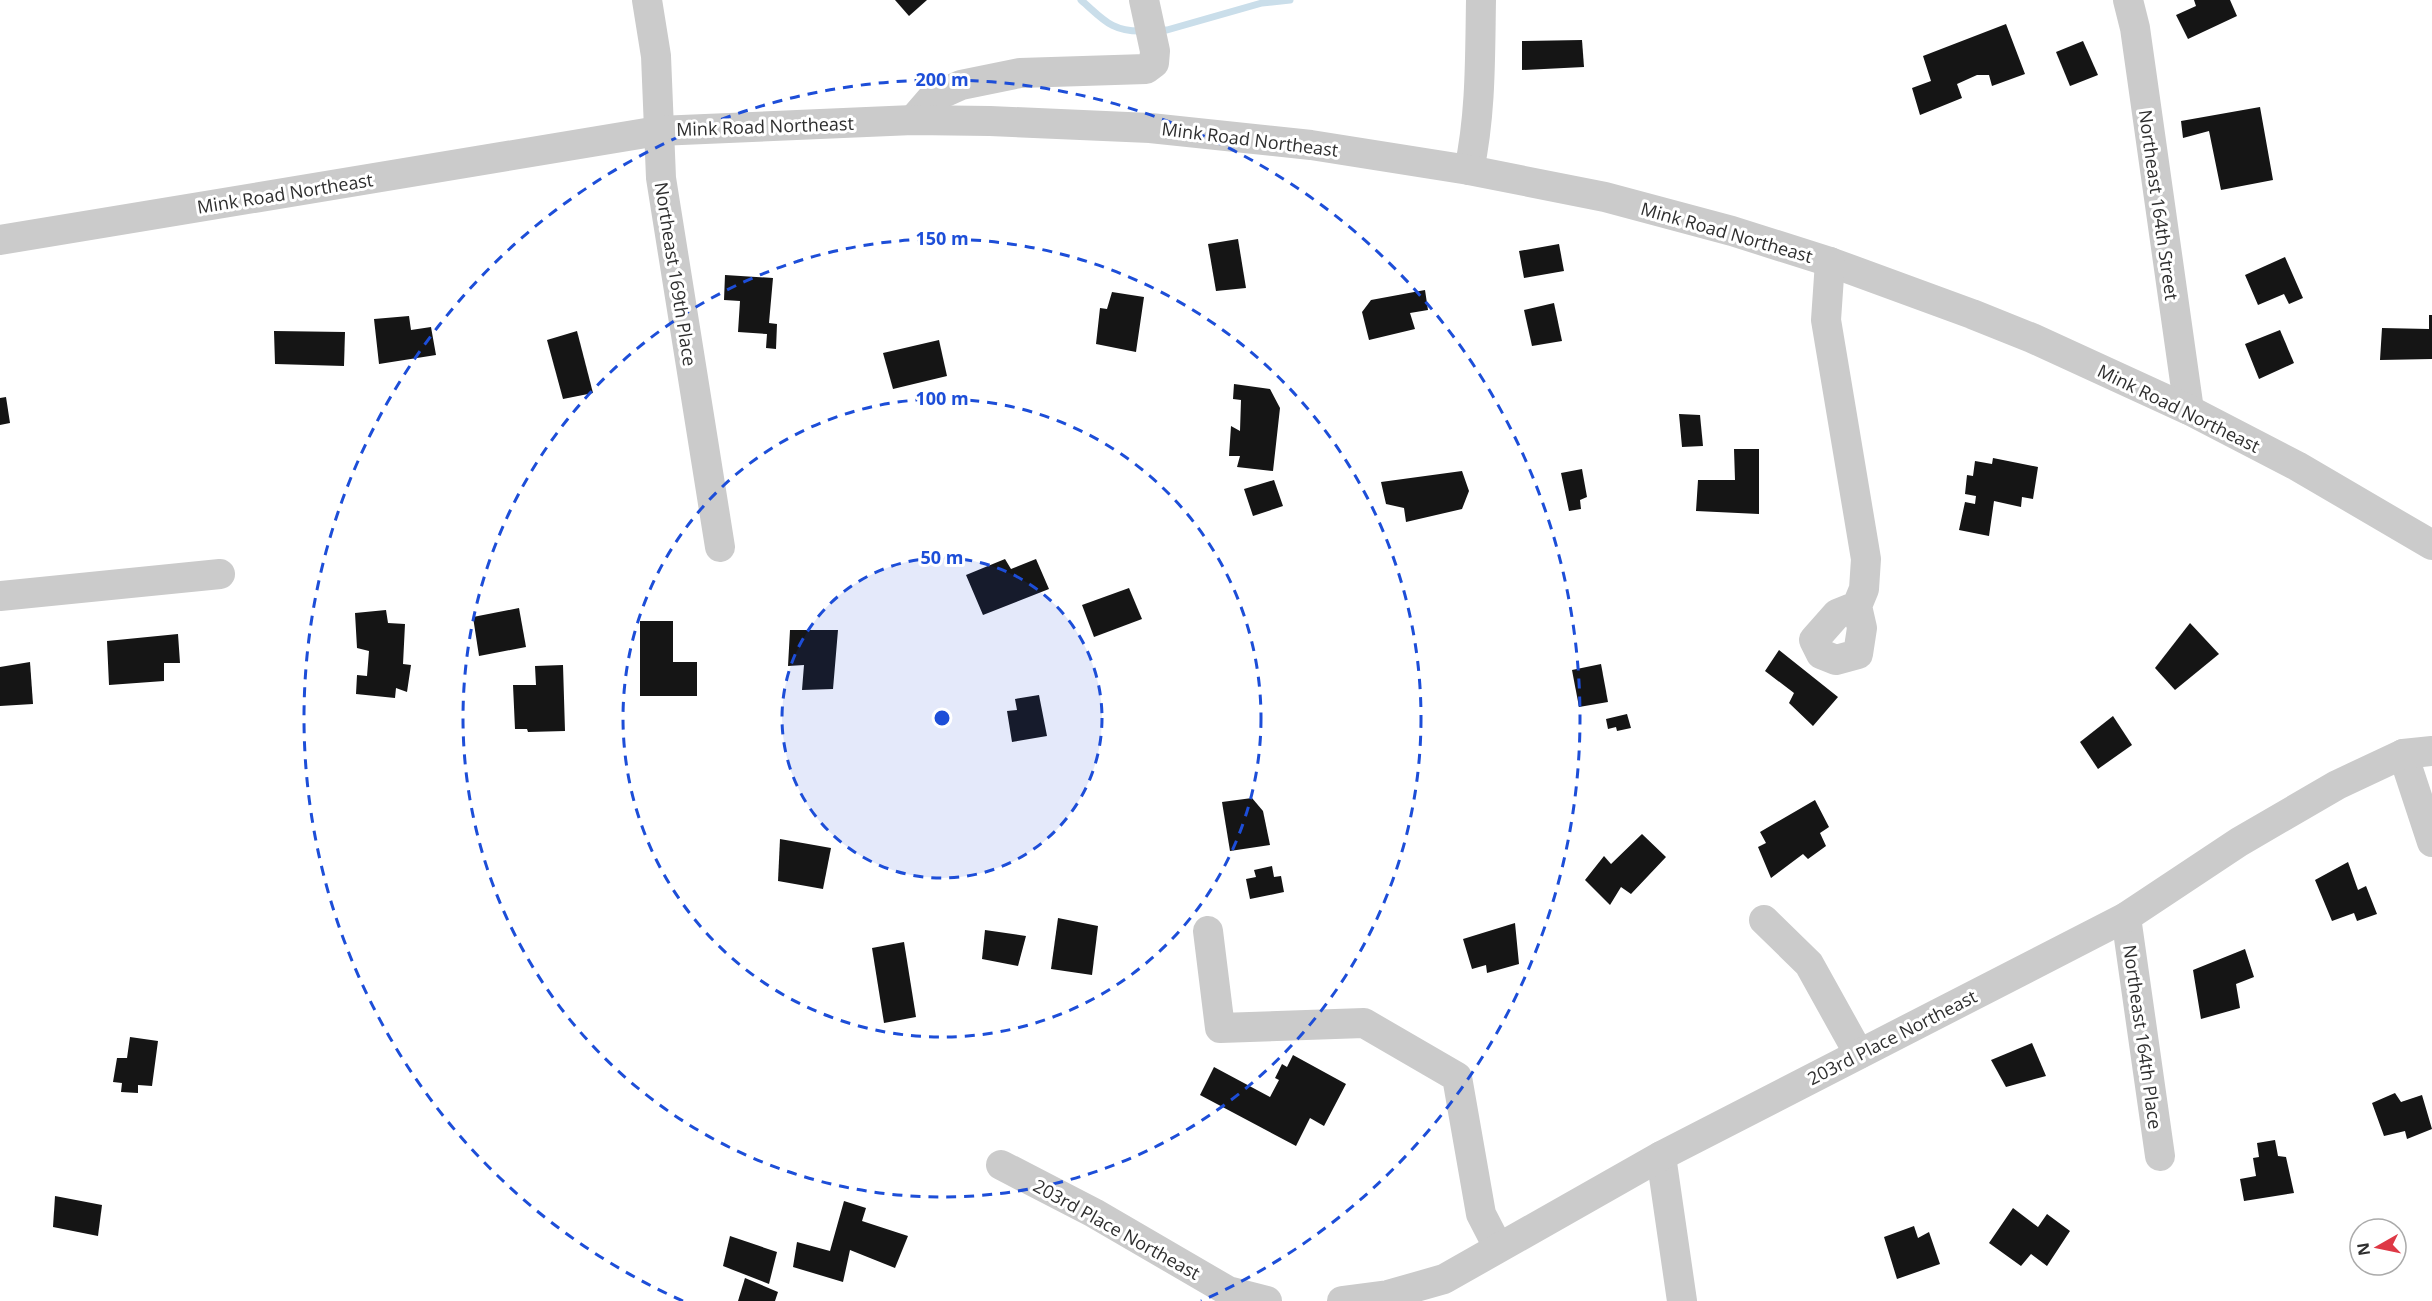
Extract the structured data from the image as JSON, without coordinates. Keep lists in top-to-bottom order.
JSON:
{
  "streets": {
    "street": [
      "Mink Road Northeast",
      "Northeast 164th Street",
      "Northeast 169th Place",
      "203rd Place Northeast",
      "Northeast 164th Place"
    ]
  },
  "crossings": [
    ["Mink Road Northeast", "Northeast 164th Street"],
    ["Mink Road Northeast", "Northeast 169th Place"],
    ["203rd Place Northeast", "Northeast 164th Place"]
  ],
  "north": "left",
  "rings": [
    "200 m",
    "150 m",
    "100 m",
    "50 m"
  ]
}
